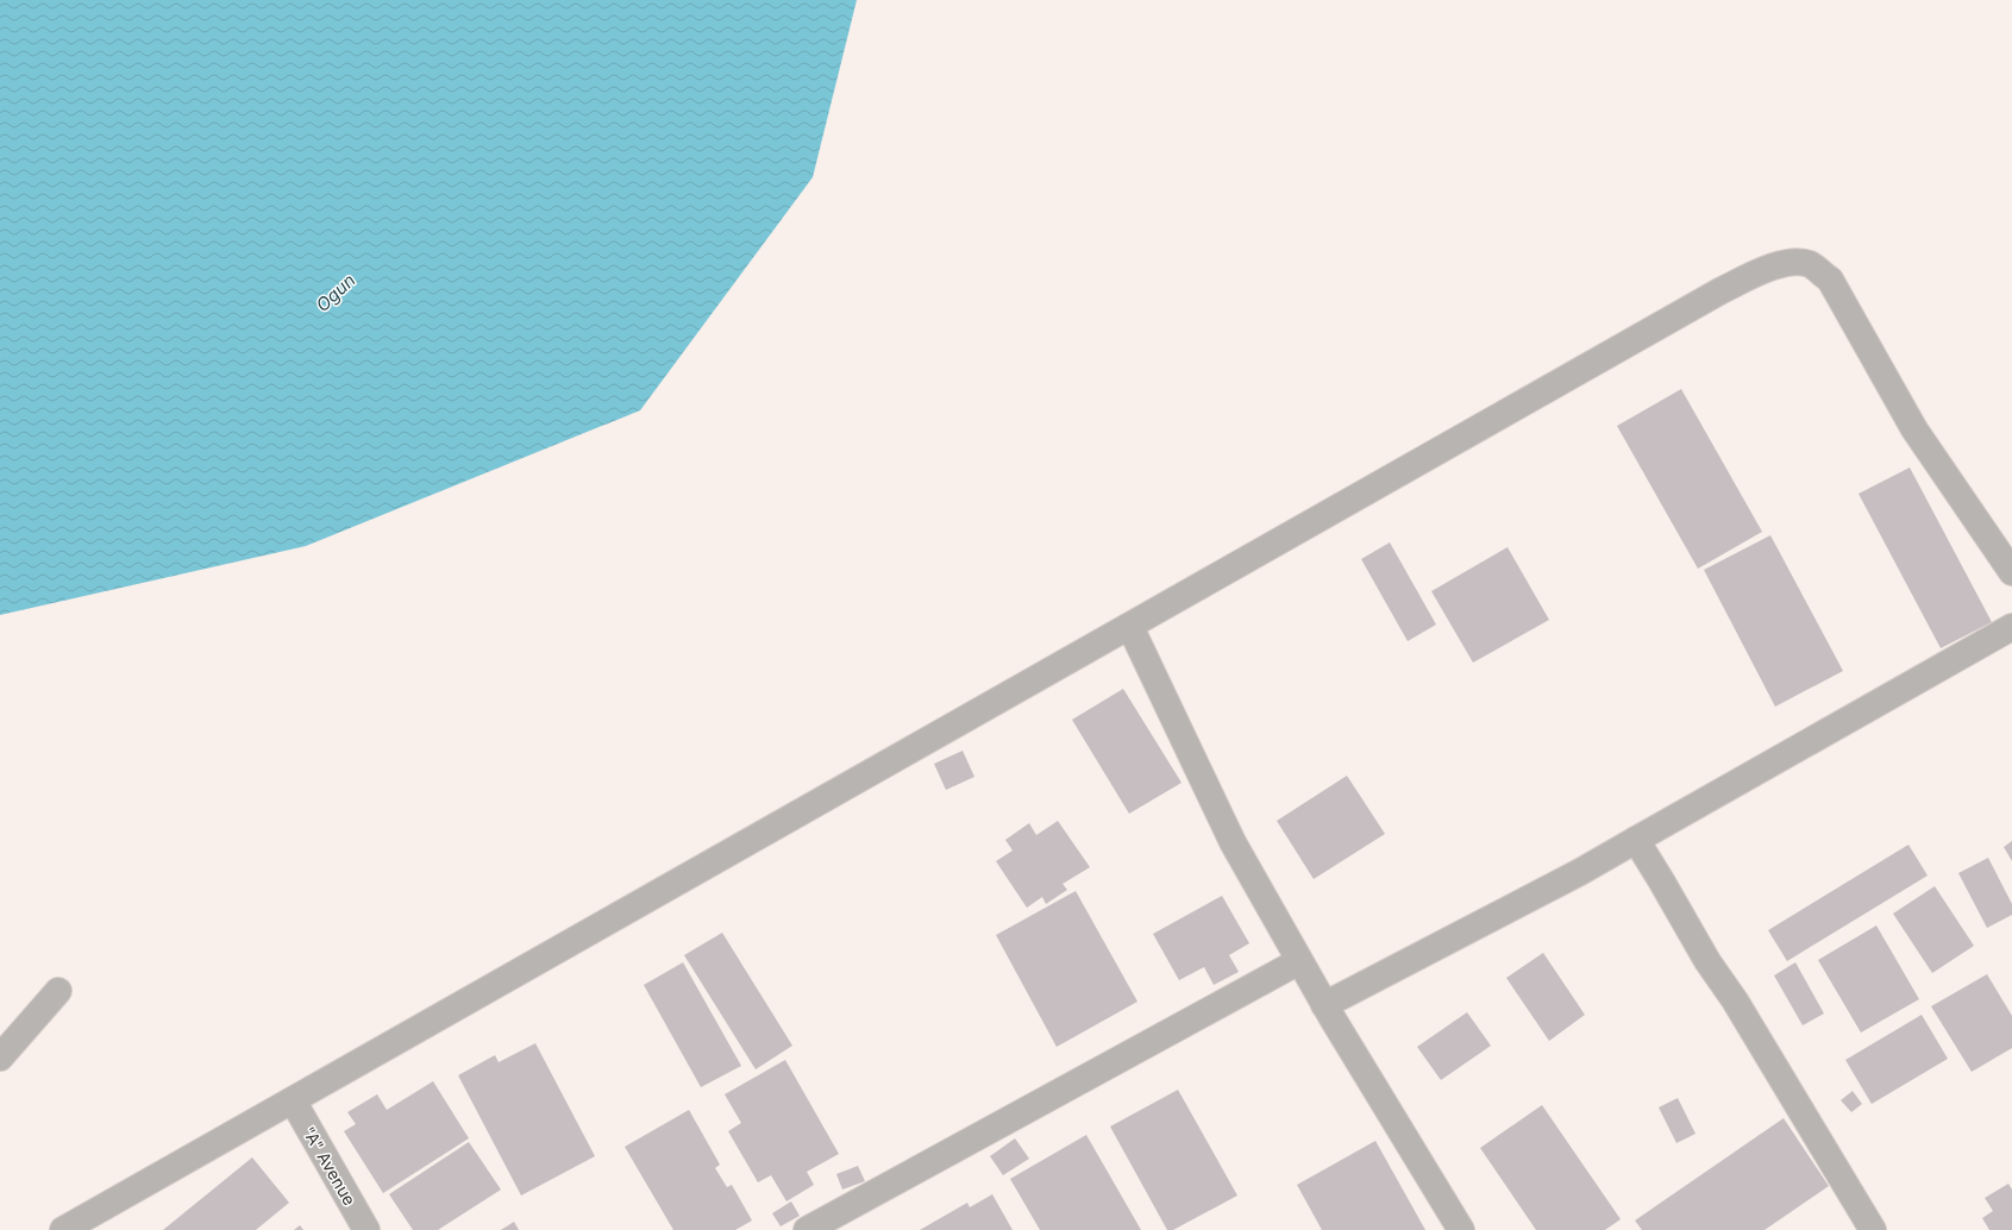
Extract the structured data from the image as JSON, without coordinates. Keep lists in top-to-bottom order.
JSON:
{
  "streets": {
    "street": ["\"A\" Avenue"]
  },
  "water": ["Ogun"]
}
